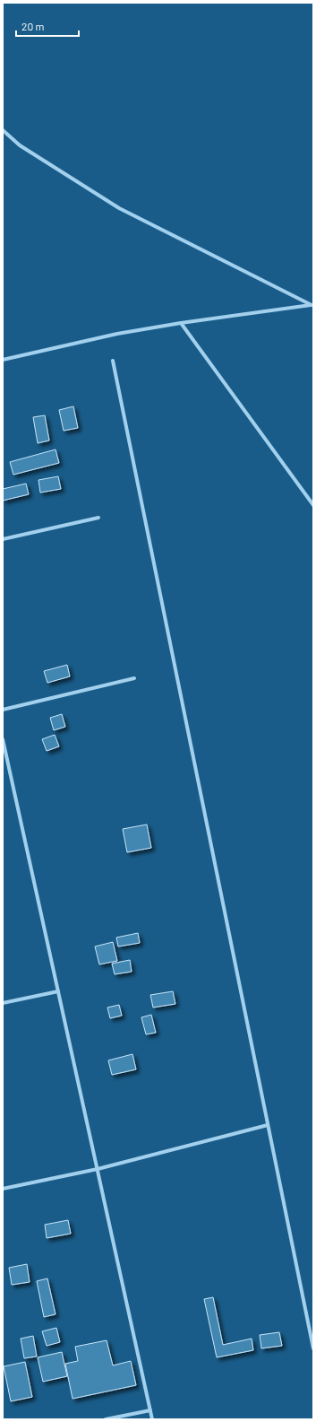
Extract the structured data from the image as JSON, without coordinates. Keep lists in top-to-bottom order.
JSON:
{
  "scale_bar": "20 m"
}
